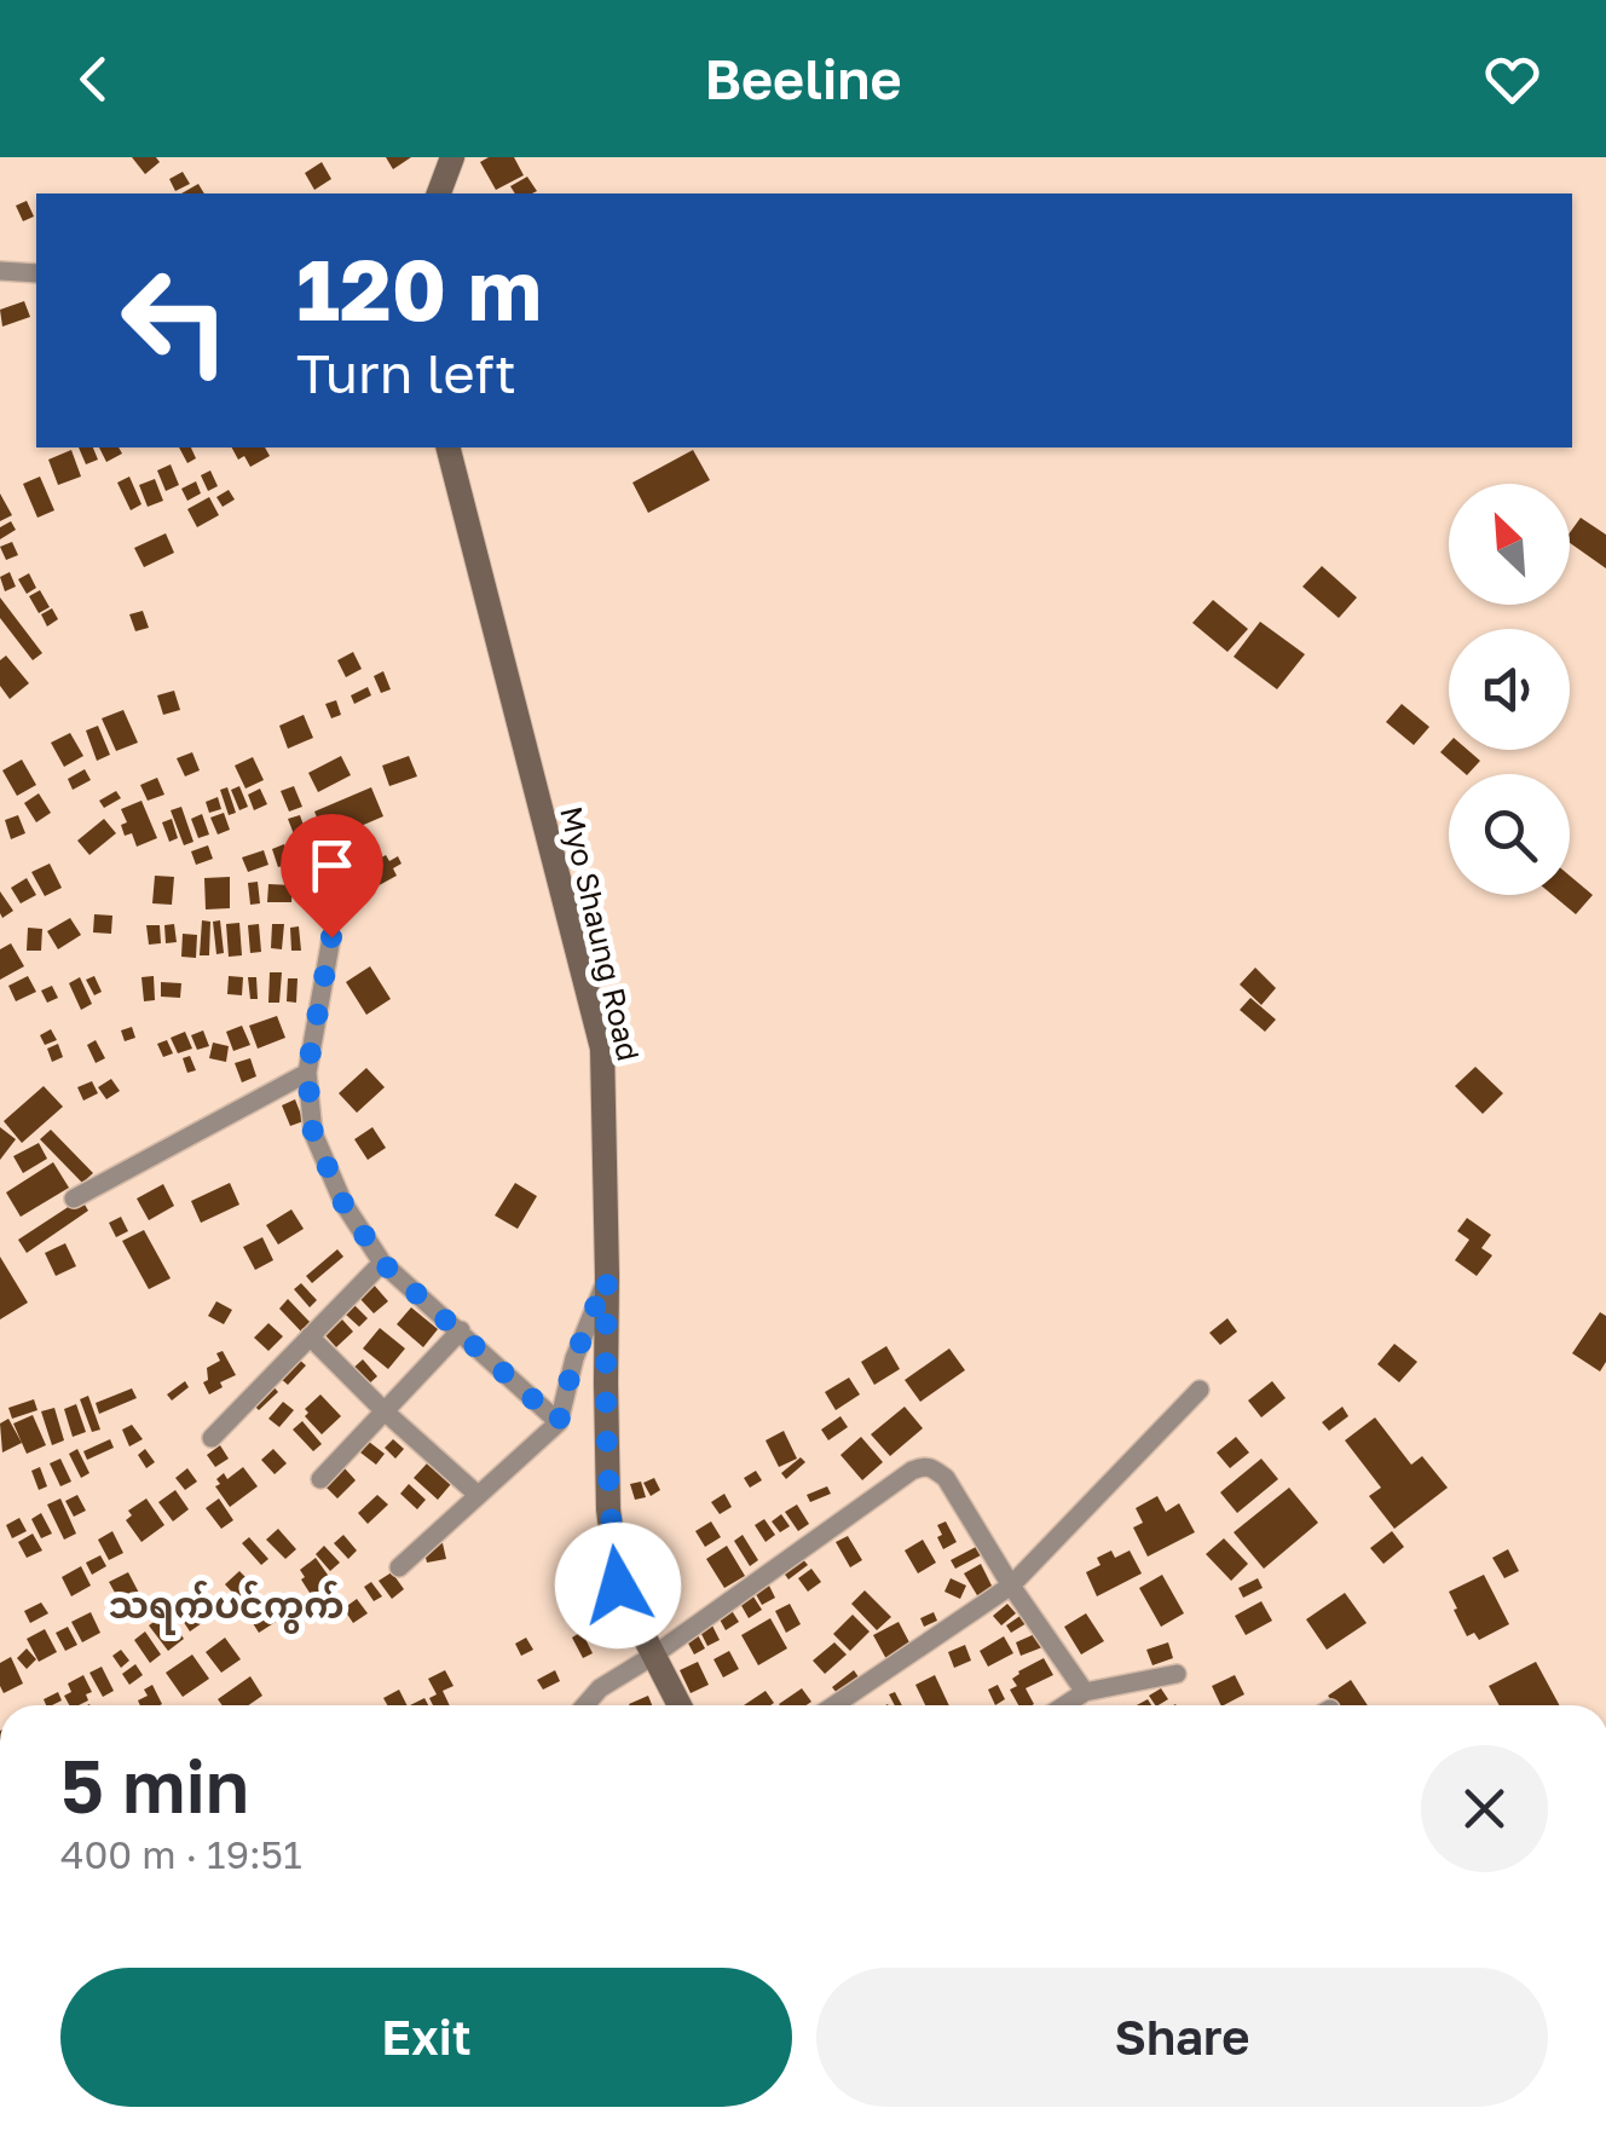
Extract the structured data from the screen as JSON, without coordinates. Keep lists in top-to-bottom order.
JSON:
{
  "streets": {
    "street": ["Myo Shaung Road"]
  },
  "districts": ["သရက်ပင်ကွက်"],
  "north": "top left",
  "page": {
    "header": "Beeline",
    "turn": ["120 m", "Turn left"],
    "heading": ["5 min", "400 m · 19:51"],
    "buttons": ["Exit", "Share"]
  }
}
